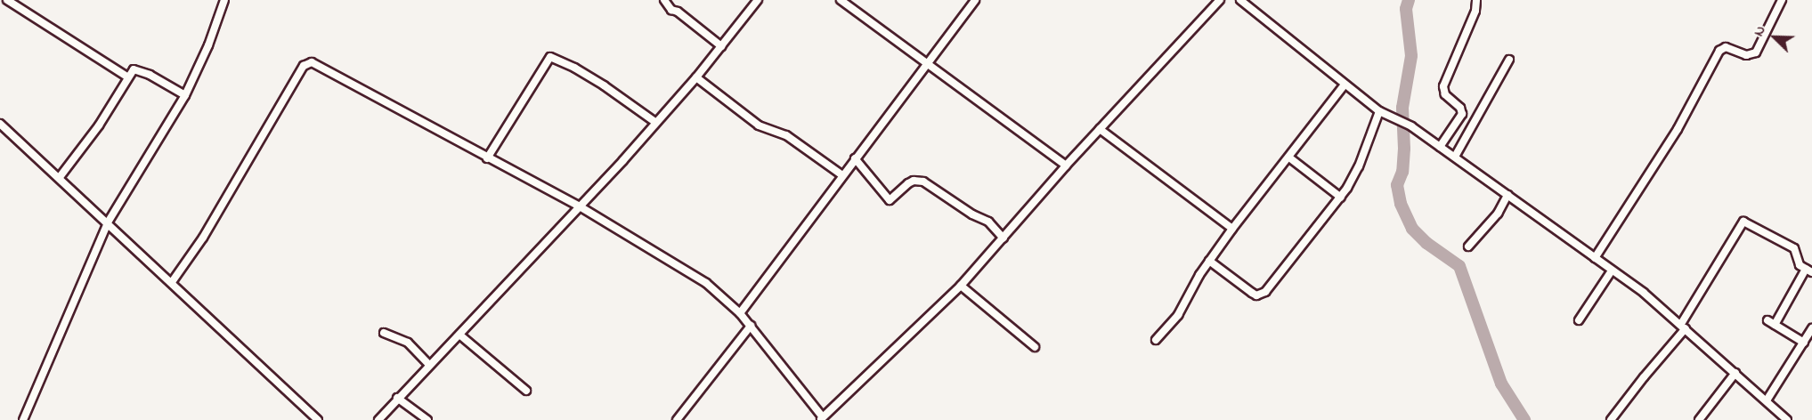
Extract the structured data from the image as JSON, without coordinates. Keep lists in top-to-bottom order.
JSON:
{
  "north": "top left"
}
